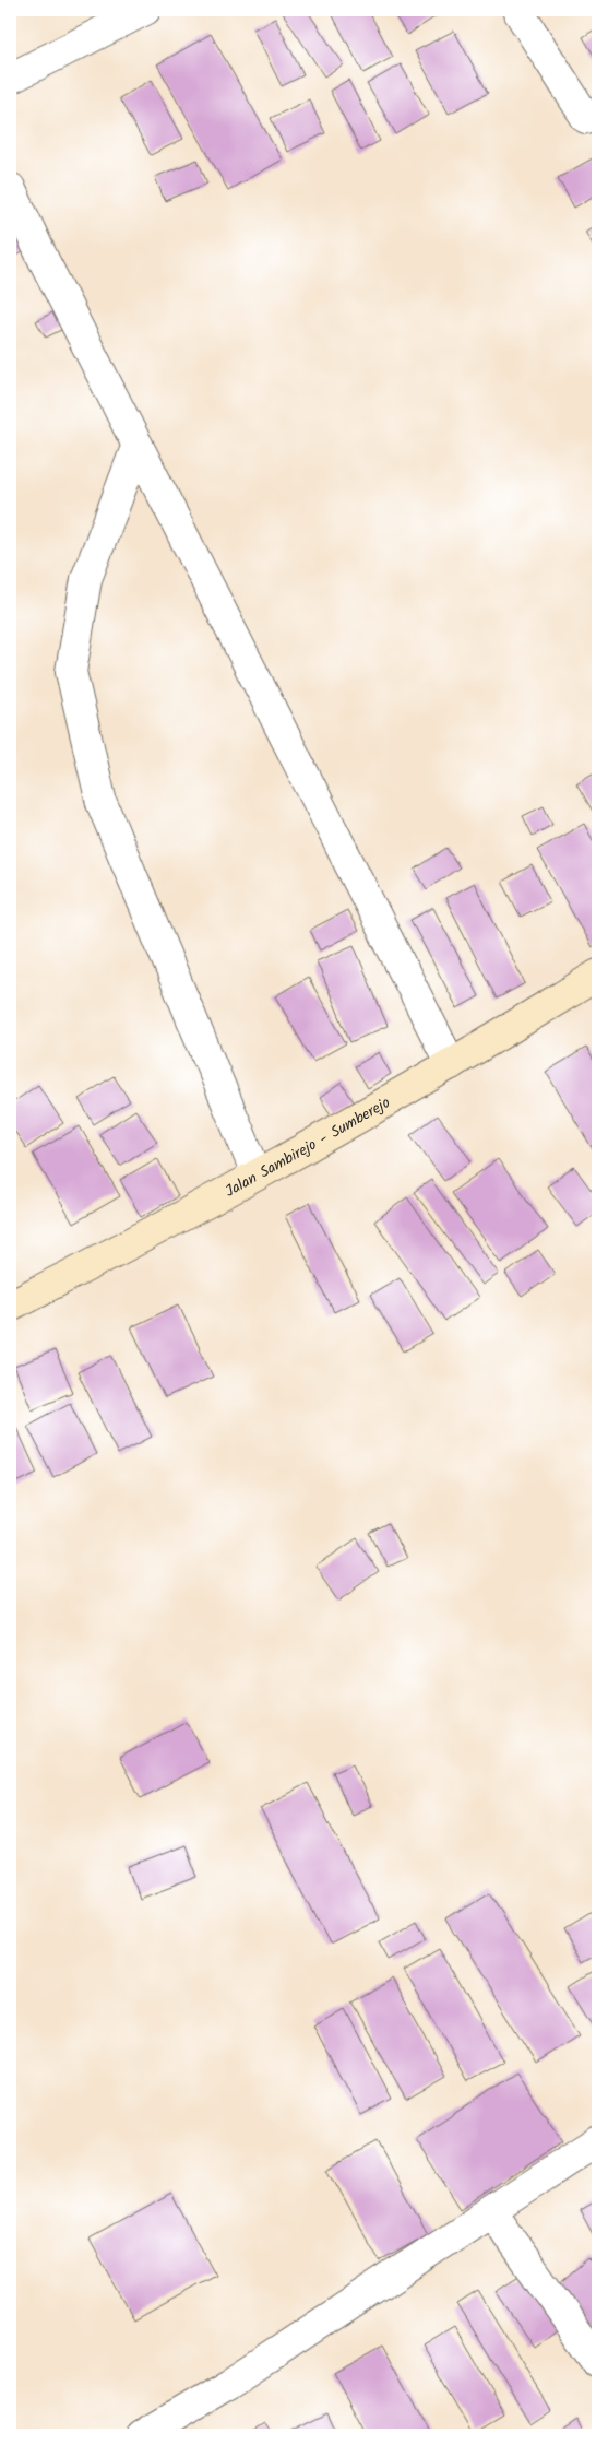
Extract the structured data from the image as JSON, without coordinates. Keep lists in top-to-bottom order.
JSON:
{
  "streets": {
    "main road": ["Jalan Sambirejo - Sumberejo"]
  }
}
